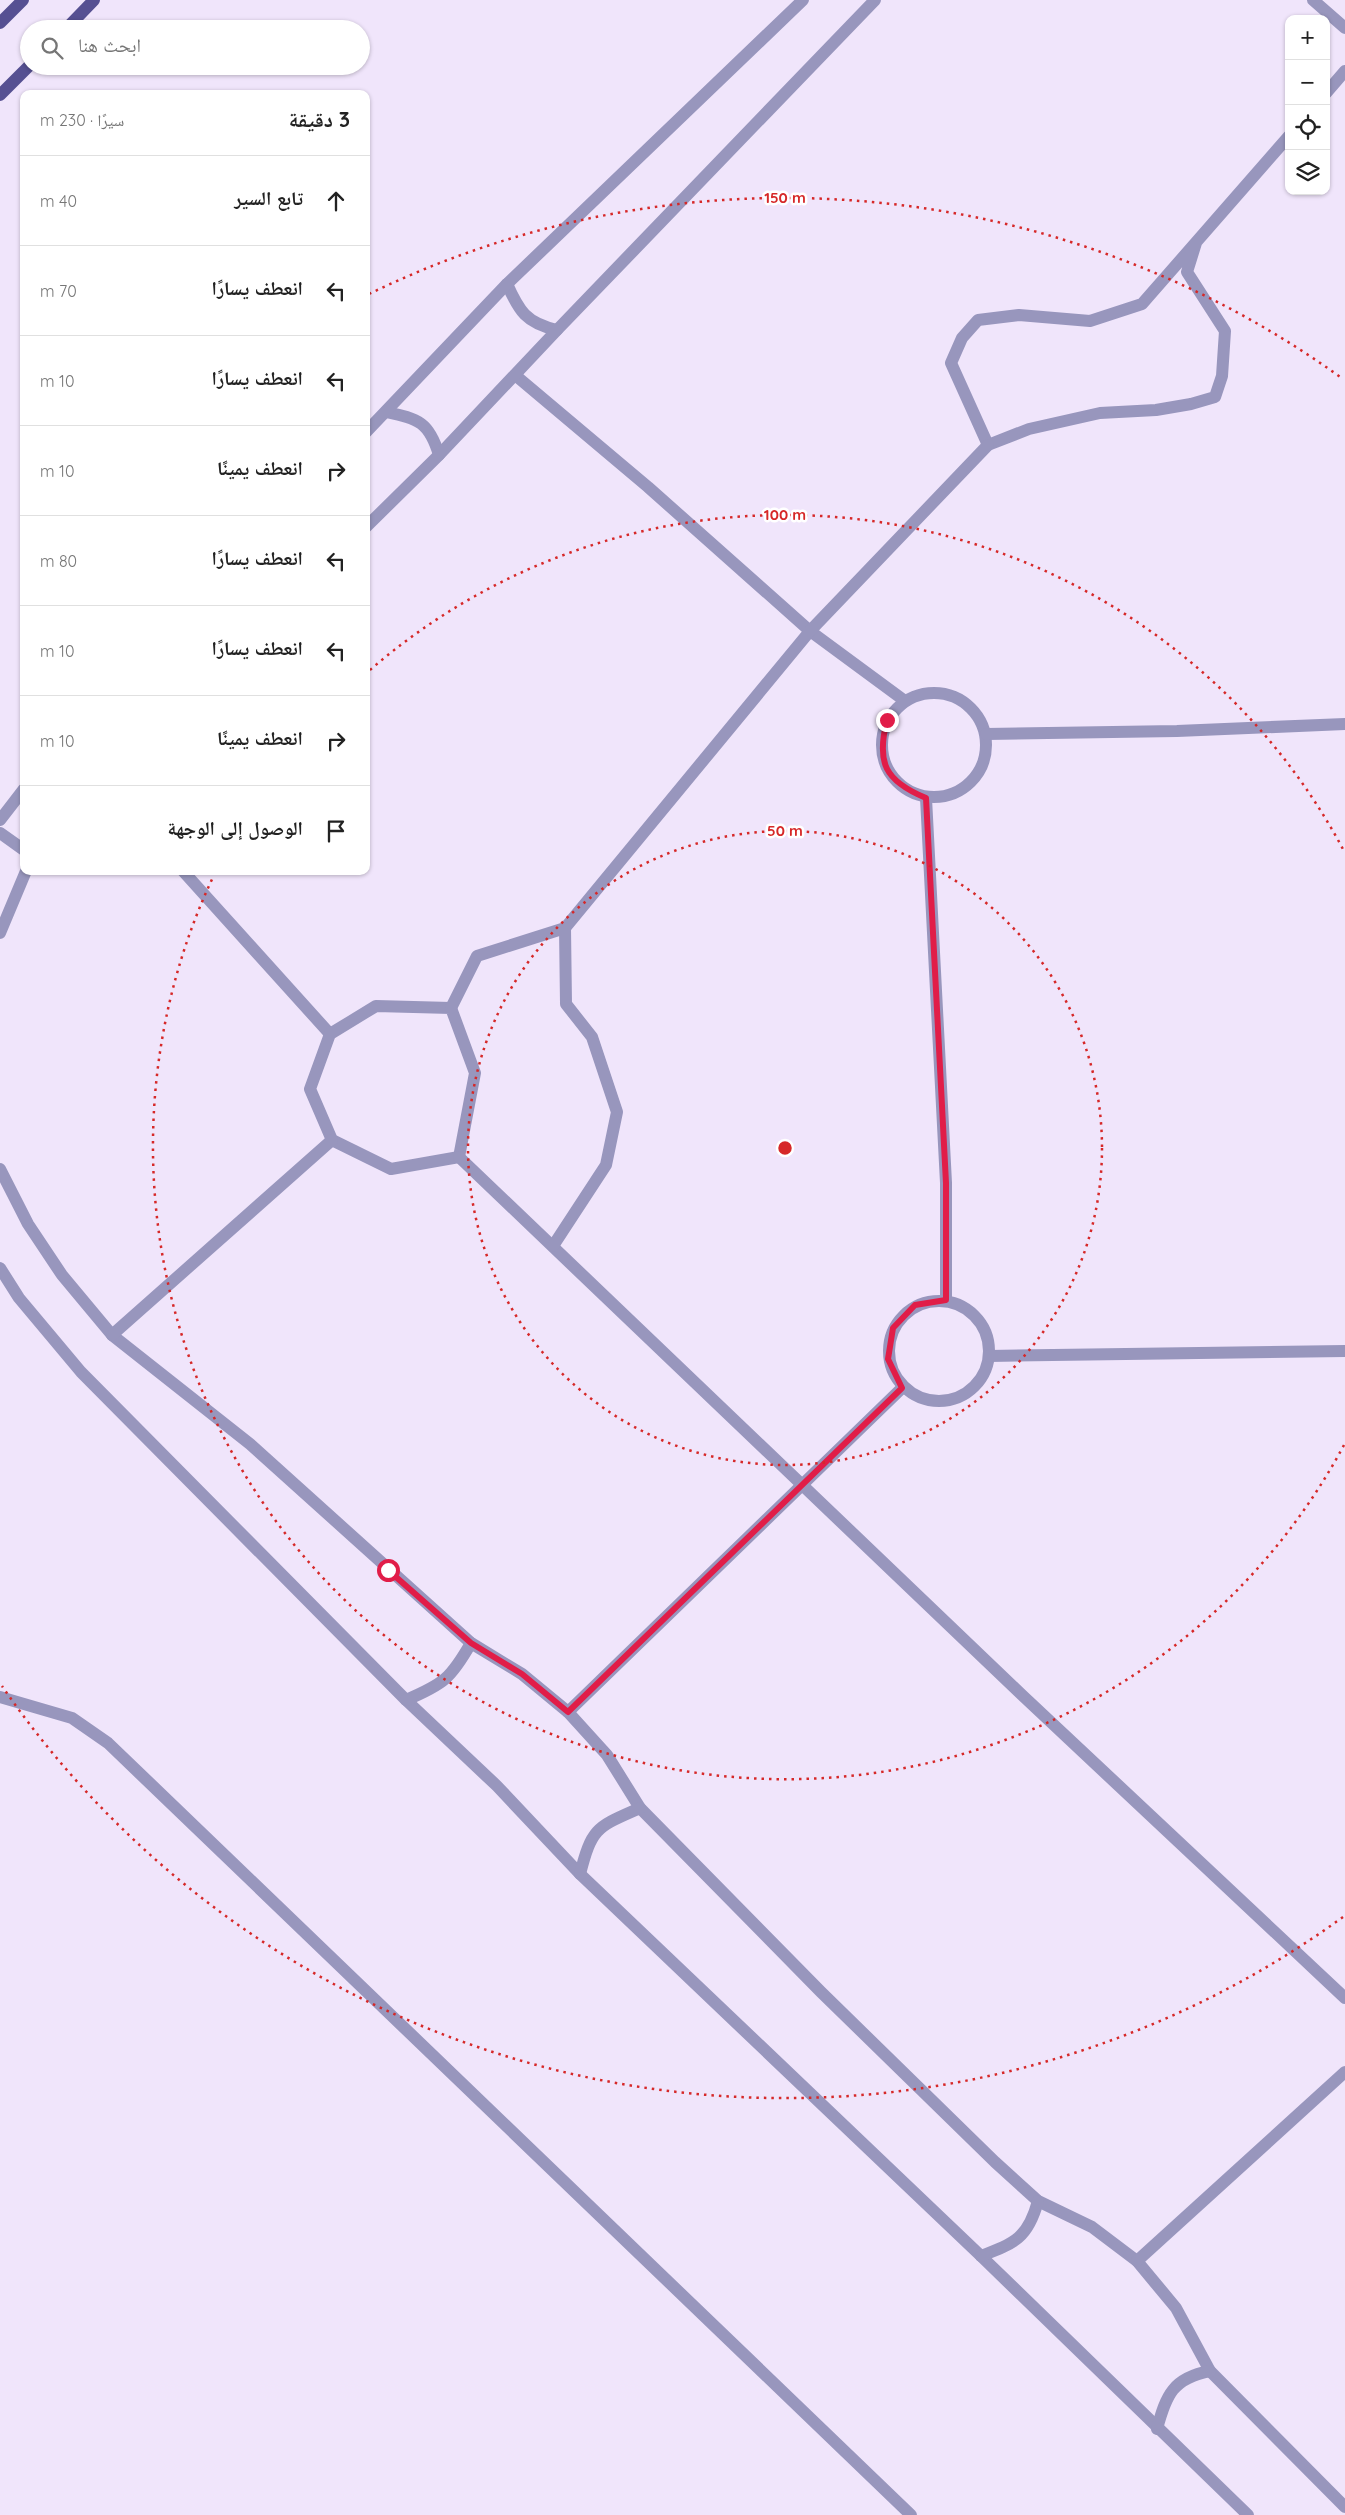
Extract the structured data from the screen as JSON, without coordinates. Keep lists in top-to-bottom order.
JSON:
{
  "page": {
    "map_buttons": ["+", "−"],
    "search": "ابحث هنا",
    "heading": ["3 دقيقة", "سيرًا · 230 m"],
    "list": [
      ["تابع السير", "40 m"],
      ["انعطف يسارًا", "70 m"],
      ["انعطف يسارًا", "10 m"],
      ["انعطف يمينًا", "10 m"],
      ["انعطف يسارًا", "80 m"],
      ["انعطف يسارًا", "10 m"],
      ["انعطف يمينًا", "10 m"],
      "الوصول إلى الوجهة"
    ]
  },
  "rings": ["150 m", "100 m", "50 m"]
}
